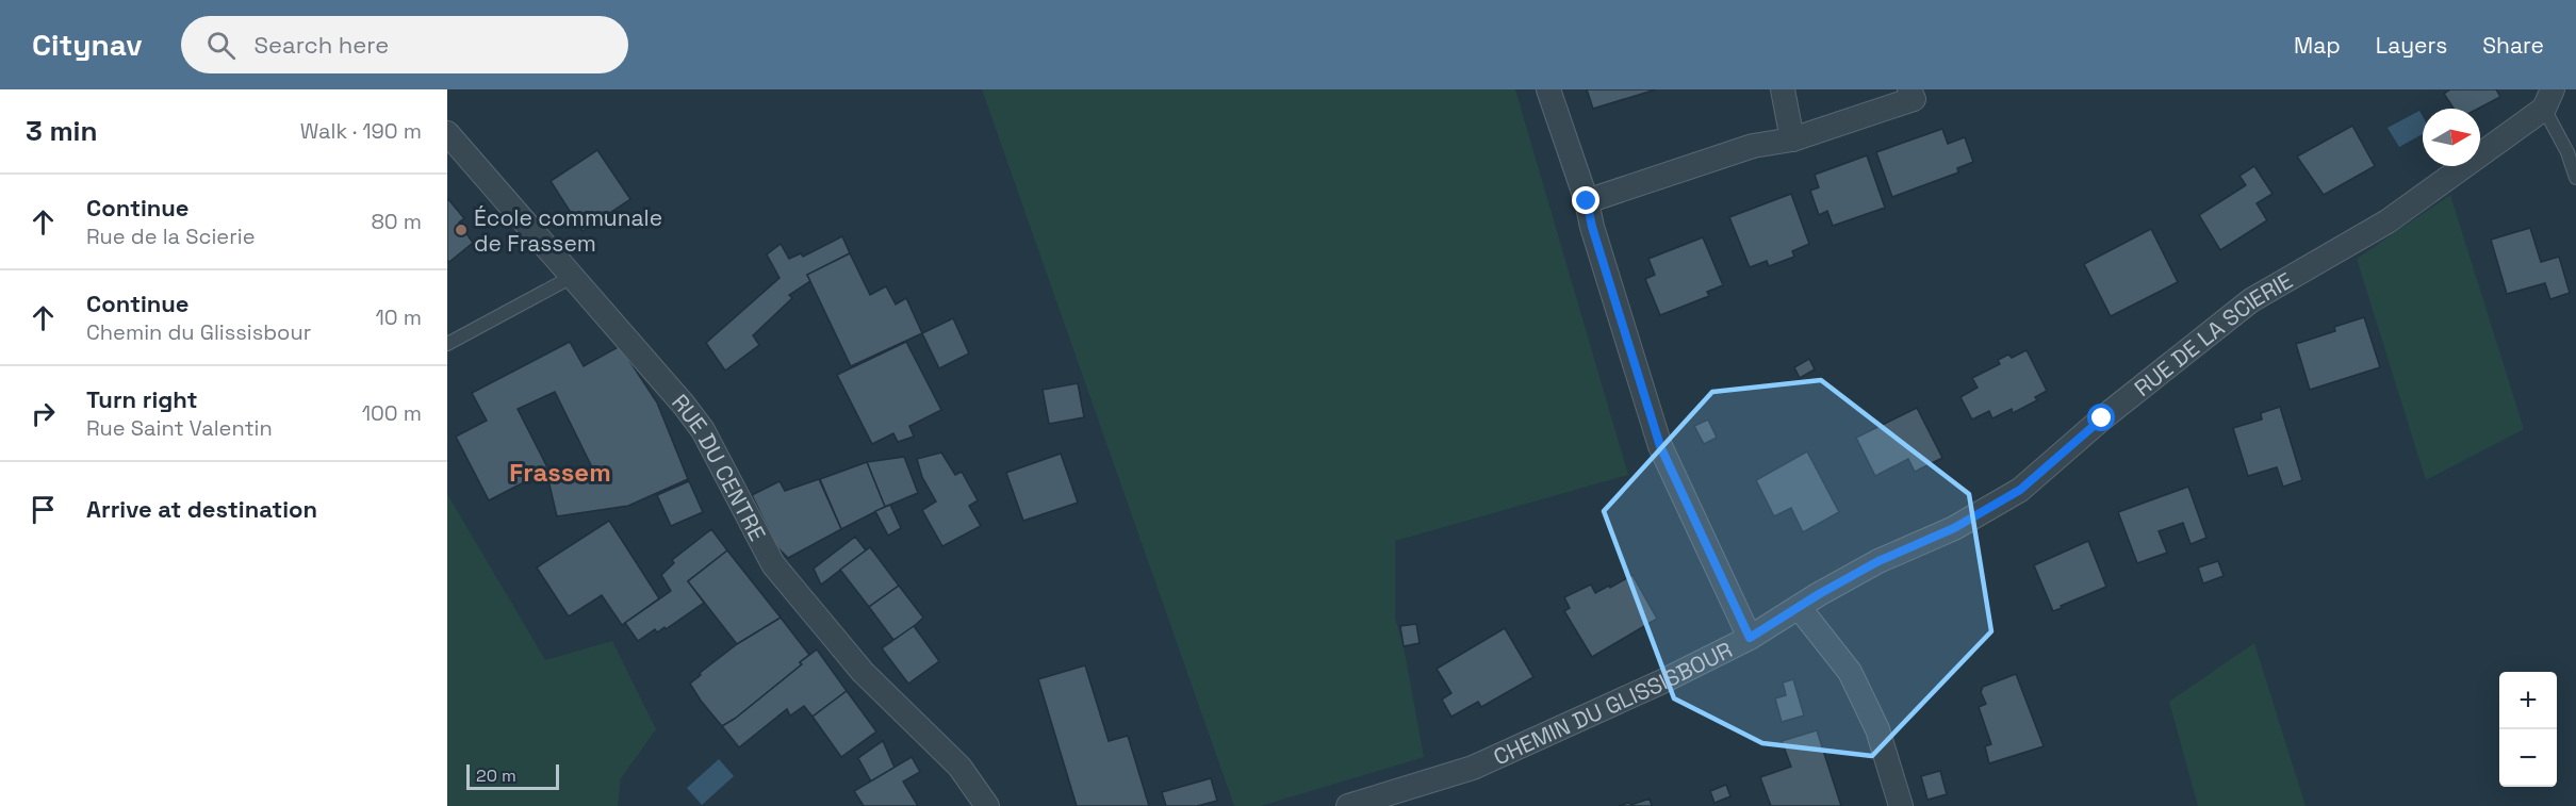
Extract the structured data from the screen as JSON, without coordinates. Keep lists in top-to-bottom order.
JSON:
{
  "streets": {
    "street": ["RUE DE LA SCIERIE", "RUE DU CENTRE", "CHEMIN DU GLISSISBOUR"]
  },
  "crossings": [
    ["RUE DE LA SCIERIE", "CHEMIN DU GLISSISBOUR"]
  ],
  "districts": ["Frassem"],
  "places": ["École communale de Frassem"],
  "scale_bar": "20 m",
  "north": "right",
  "page": {
    "header": "Citynav",
    "search": "Search here",
    "nav": ["Map", "Layers", "Share"],
    "heading": ["3 min", "Walk · 190 m"],
    "list": [
      ["Continue", "Rue de la Scierie", "80 m"],
      ["Continue", "Chemin du Glissisbour", "10 m"],
      ["Turn right", "Rue Saint Valentin", "100 m"],
      "Arrive at destination"
    ],
    "map_buttons": ["+", "−"],
    "scale": "20 m"
  }
}
